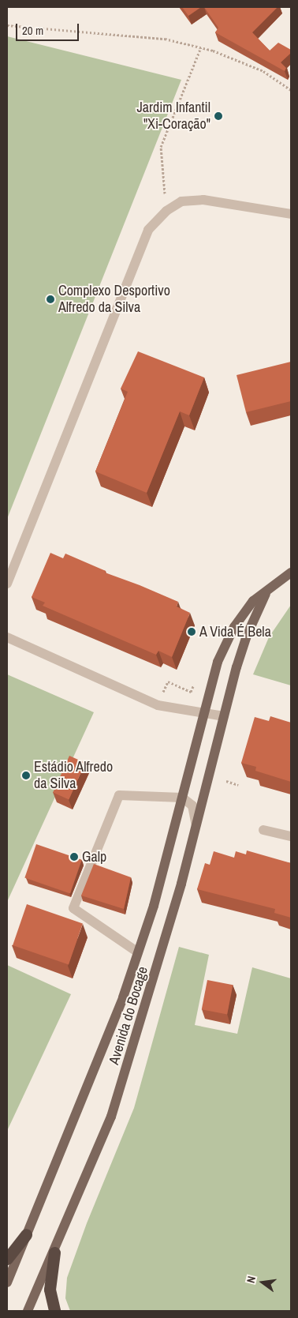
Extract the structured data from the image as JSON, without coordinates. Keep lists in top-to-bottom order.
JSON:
{
  "streets": {
    "main road": ["Avenida do Bocage"]
  },
  "places": [
    "Jardim Infantil \"Xi-Coração\"",
    "Complexo Desportivo Alfredo da Silva",
    "A Vida É Bela",
    "Estádio Alfredo da Silva",
    "Galp"
  ],
  "scale_bar": "20 m",
  "north": "left"
}
